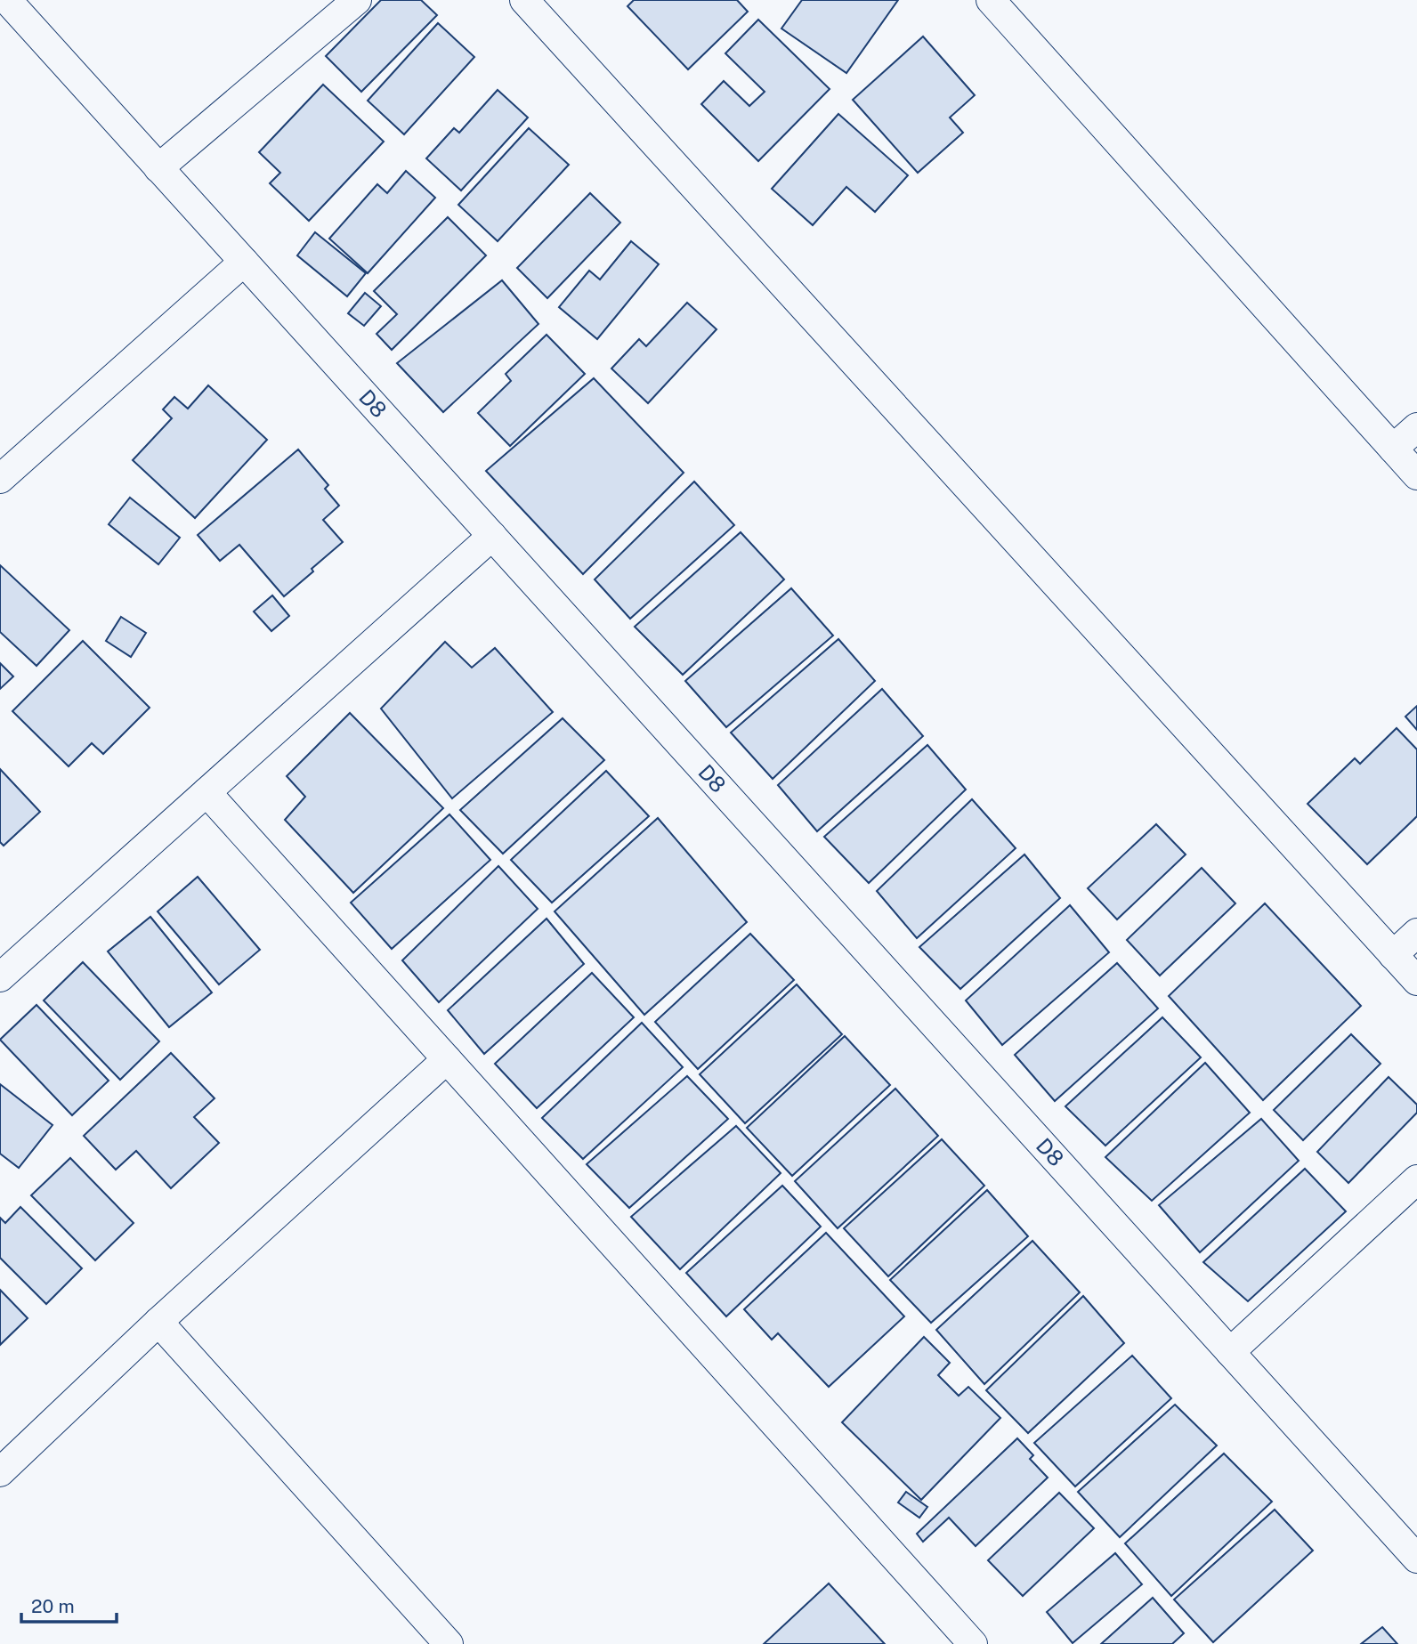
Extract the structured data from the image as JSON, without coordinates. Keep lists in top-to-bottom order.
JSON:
{
  "streets": {
    "street": ["D8"]
  },
  "scale_bar": "20 m"
}
